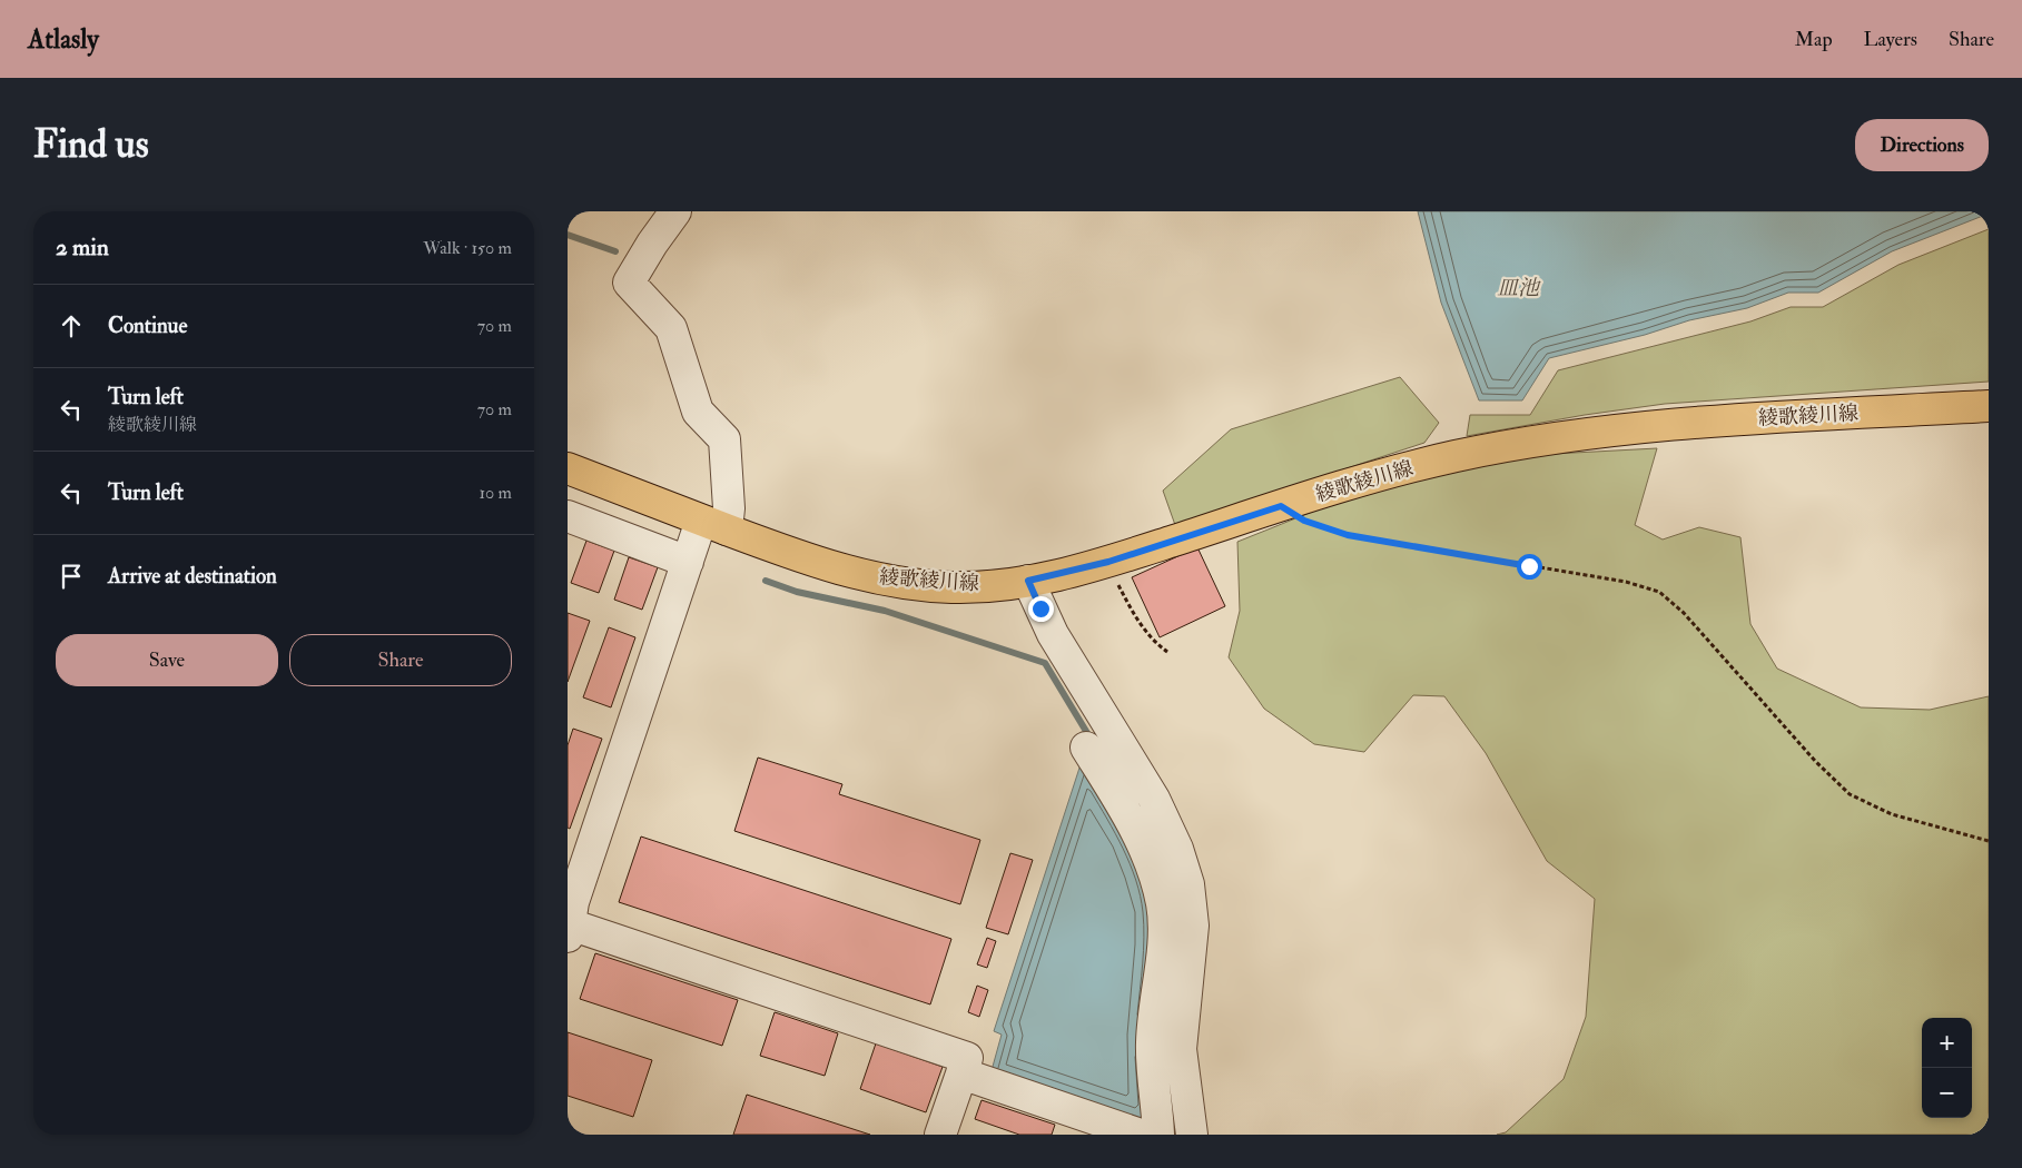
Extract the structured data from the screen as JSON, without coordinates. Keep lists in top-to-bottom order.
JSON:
{
  "streets": {
    "main road": ["綾歌綾川線"]
  },
  "water": ["皿池"],
  "page": {
    "header": "Atlasly",
    "nav": ["Map", "Layers", "Share"],
    "buttons": [
      "Directions",
      ["Save", "Share"]
    ],
    "title": "Find us",
    "heading": ["2 min", "Walk · 150 m"],
    "list": [
      ["Continue", "70 m"],
      ["Turn left", "綾歌綾川線", "70 m"],
      ["Turn left", "10 m"],
      "Arrive at destination"
    ],
    "map_buttons": ["+", "−"]
  }
}
